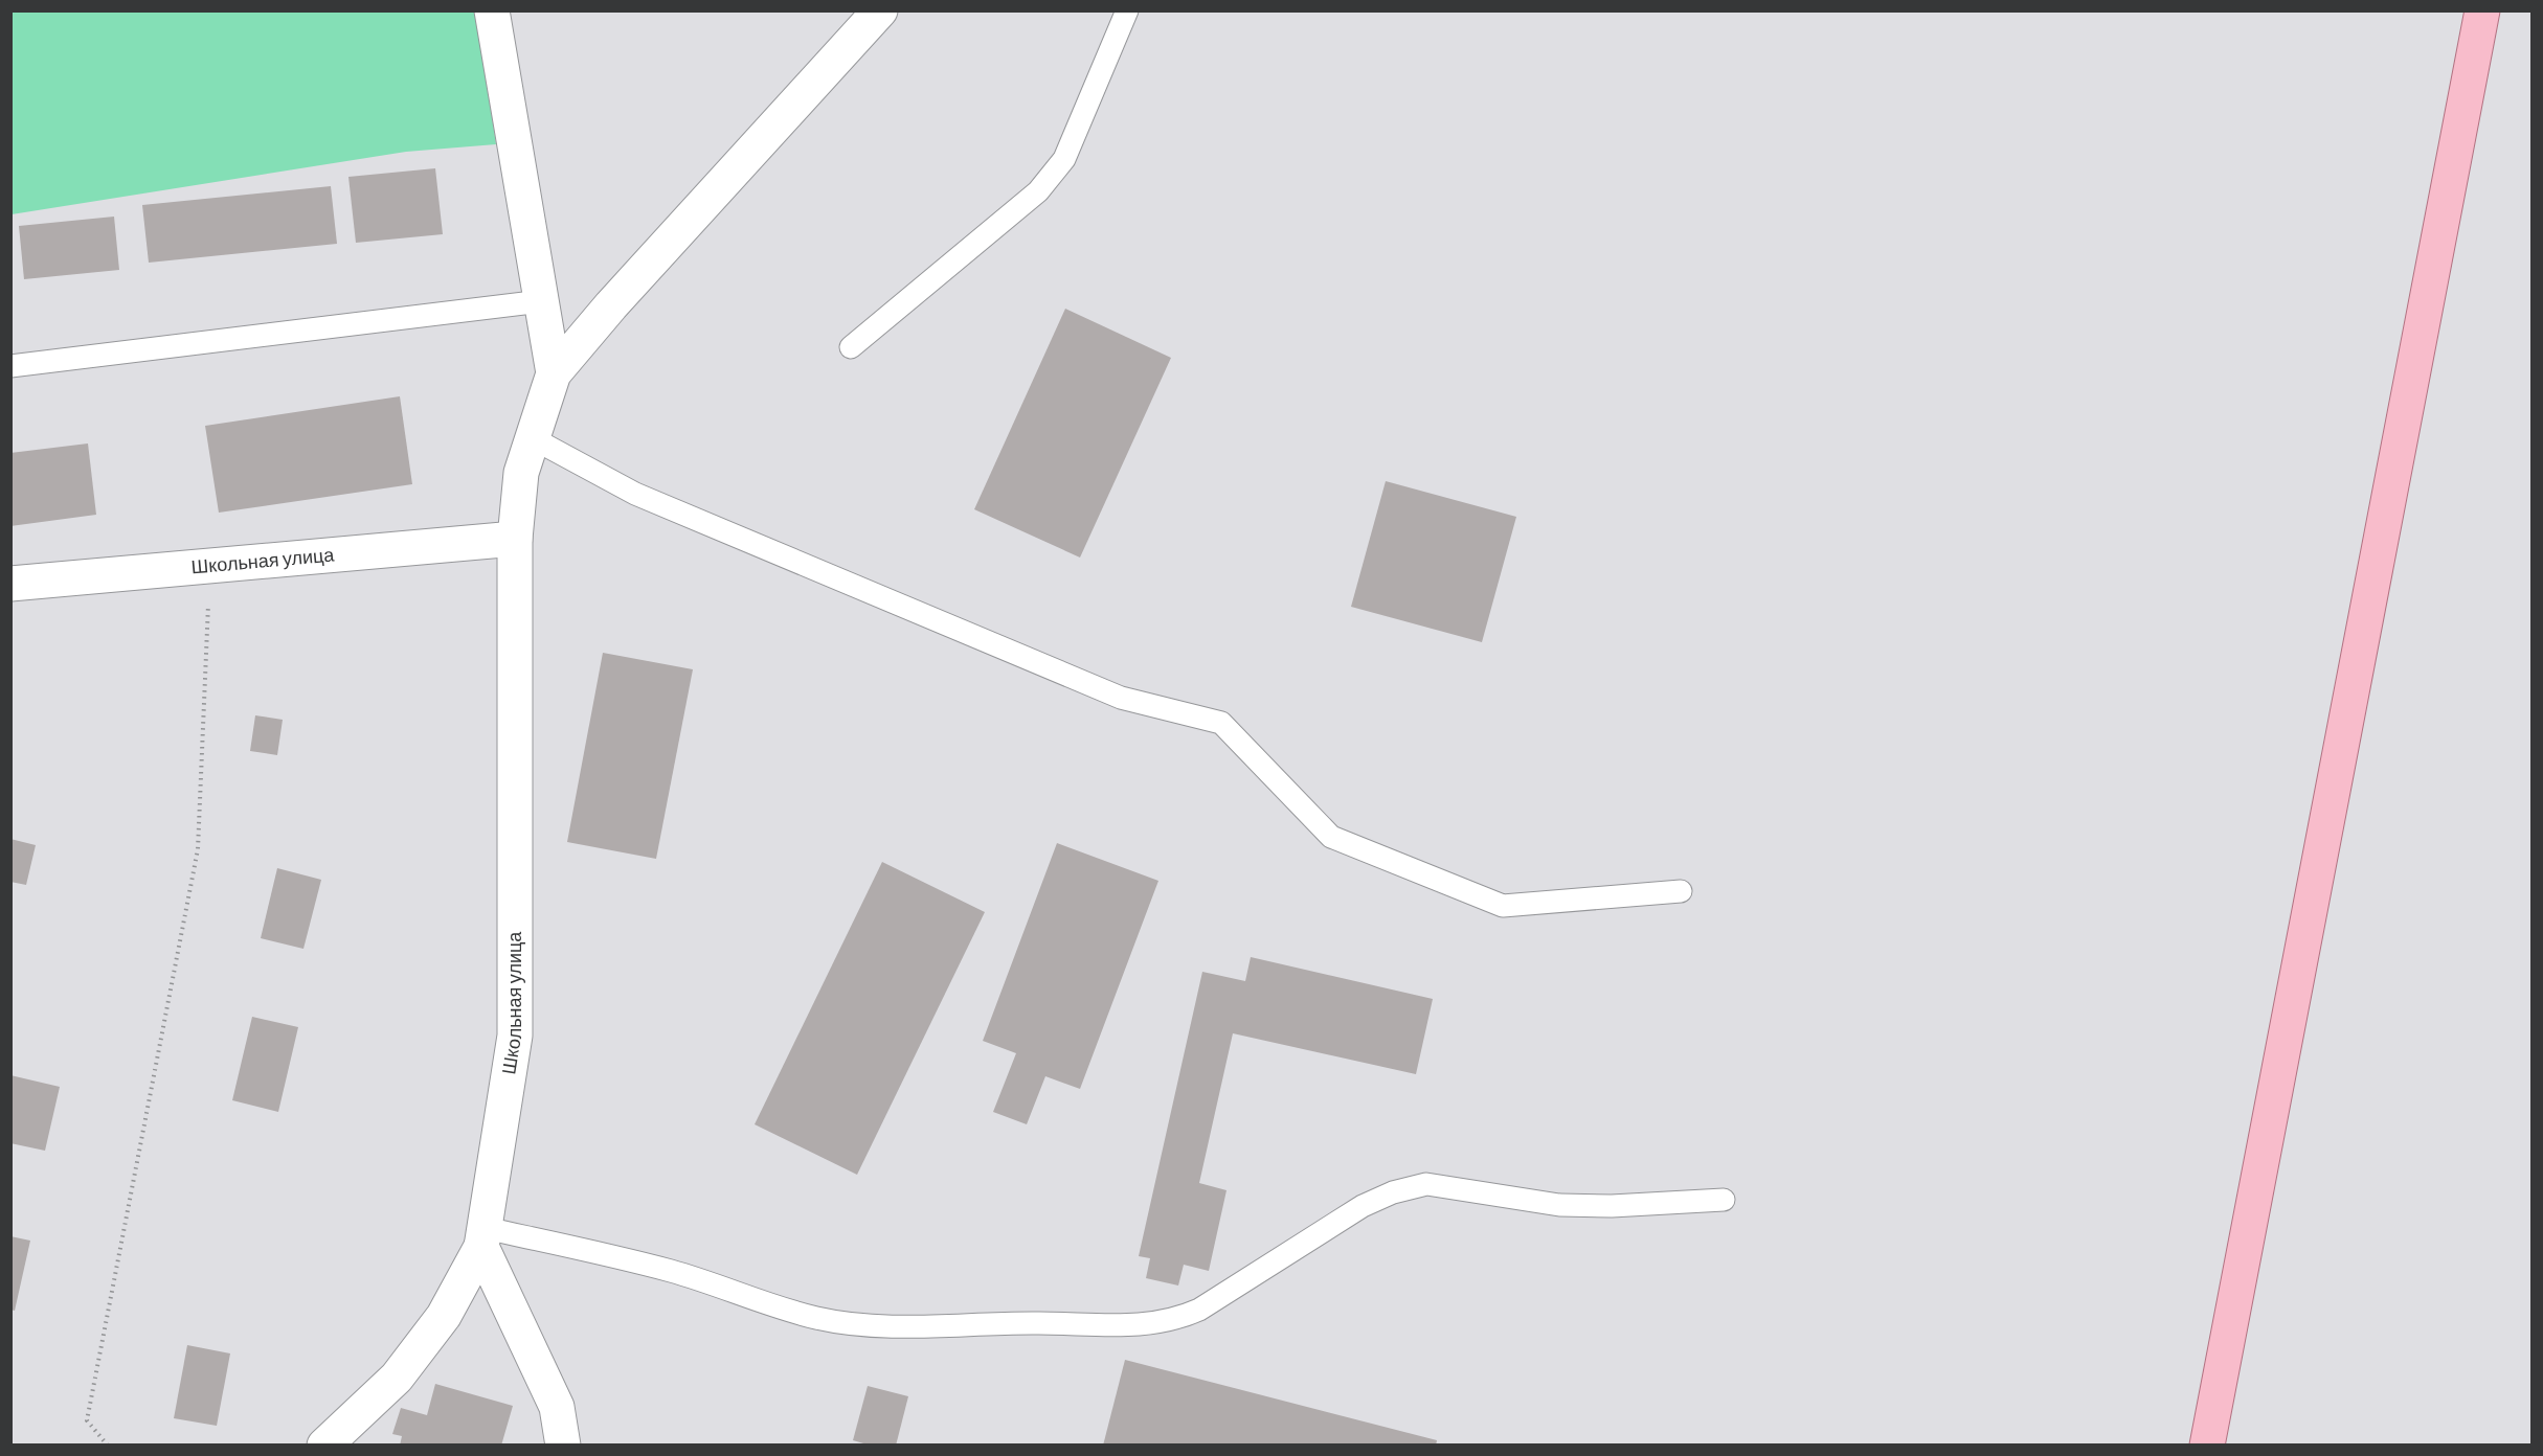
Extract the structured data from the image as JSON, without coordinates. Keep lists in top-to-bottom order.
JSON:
{
  "streets": {
    "street": ["Школьная улица"]
  }
}
